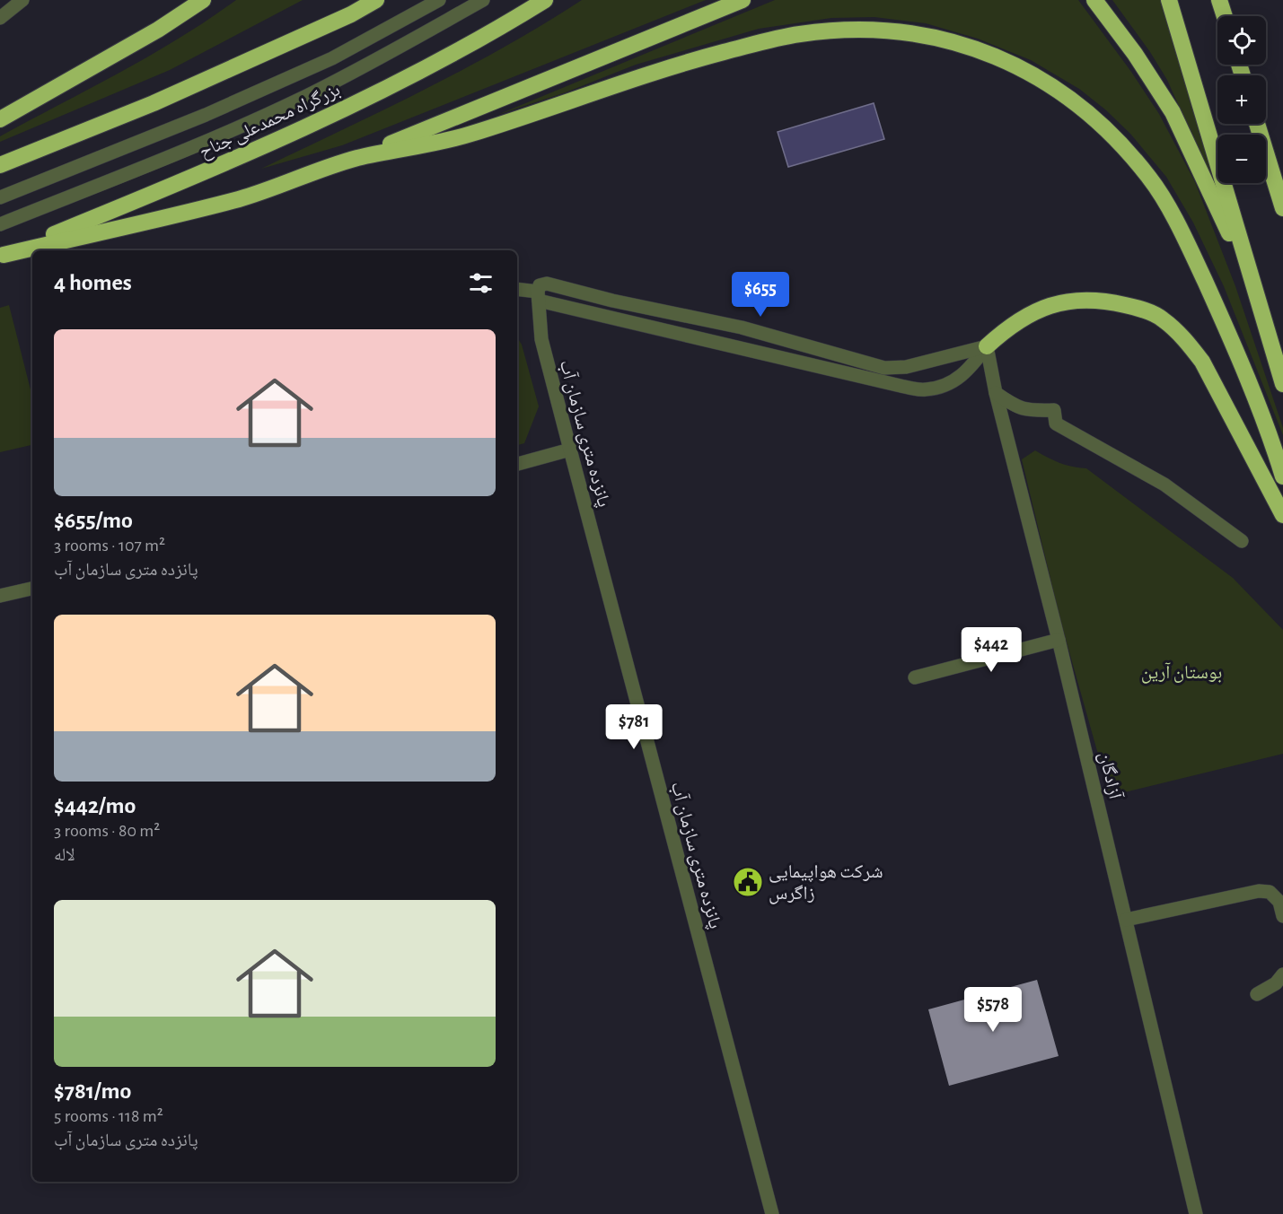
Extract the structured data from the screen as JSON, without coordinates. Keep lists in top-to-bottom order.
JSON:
{
  "streets": {
    "highway": ["بزرگراه محمدعلی جناح"],
    "street": ["پانزده متری سازمان آب", "آزادگان"]
  },
  "parks": ["بوستان آرین"],
  "places": {
    "public building": ["شرکت هواپیمایی زاگرس"]
  },
  "page": {
    "map_buttons": ["+", "−"],
    "heading": "4 homes",
    "price": [
      "$655",
      "$442",
      "$781",
      "$578"
    ],
    "list": [
      {
        "name": "$655/mo",
        "note": "3 rooms · 107 m² · پانزده متری سازمان آب"
      },
      {
        "name": "$442/mo",
        "note": "3 rooms · 80 m² · لاله"
      },
      {
        "name": "$781/mo",
        "note": "5 rooms · 118 m² · پانزده متری سازمان آب"
      }
    ]
  }
}
